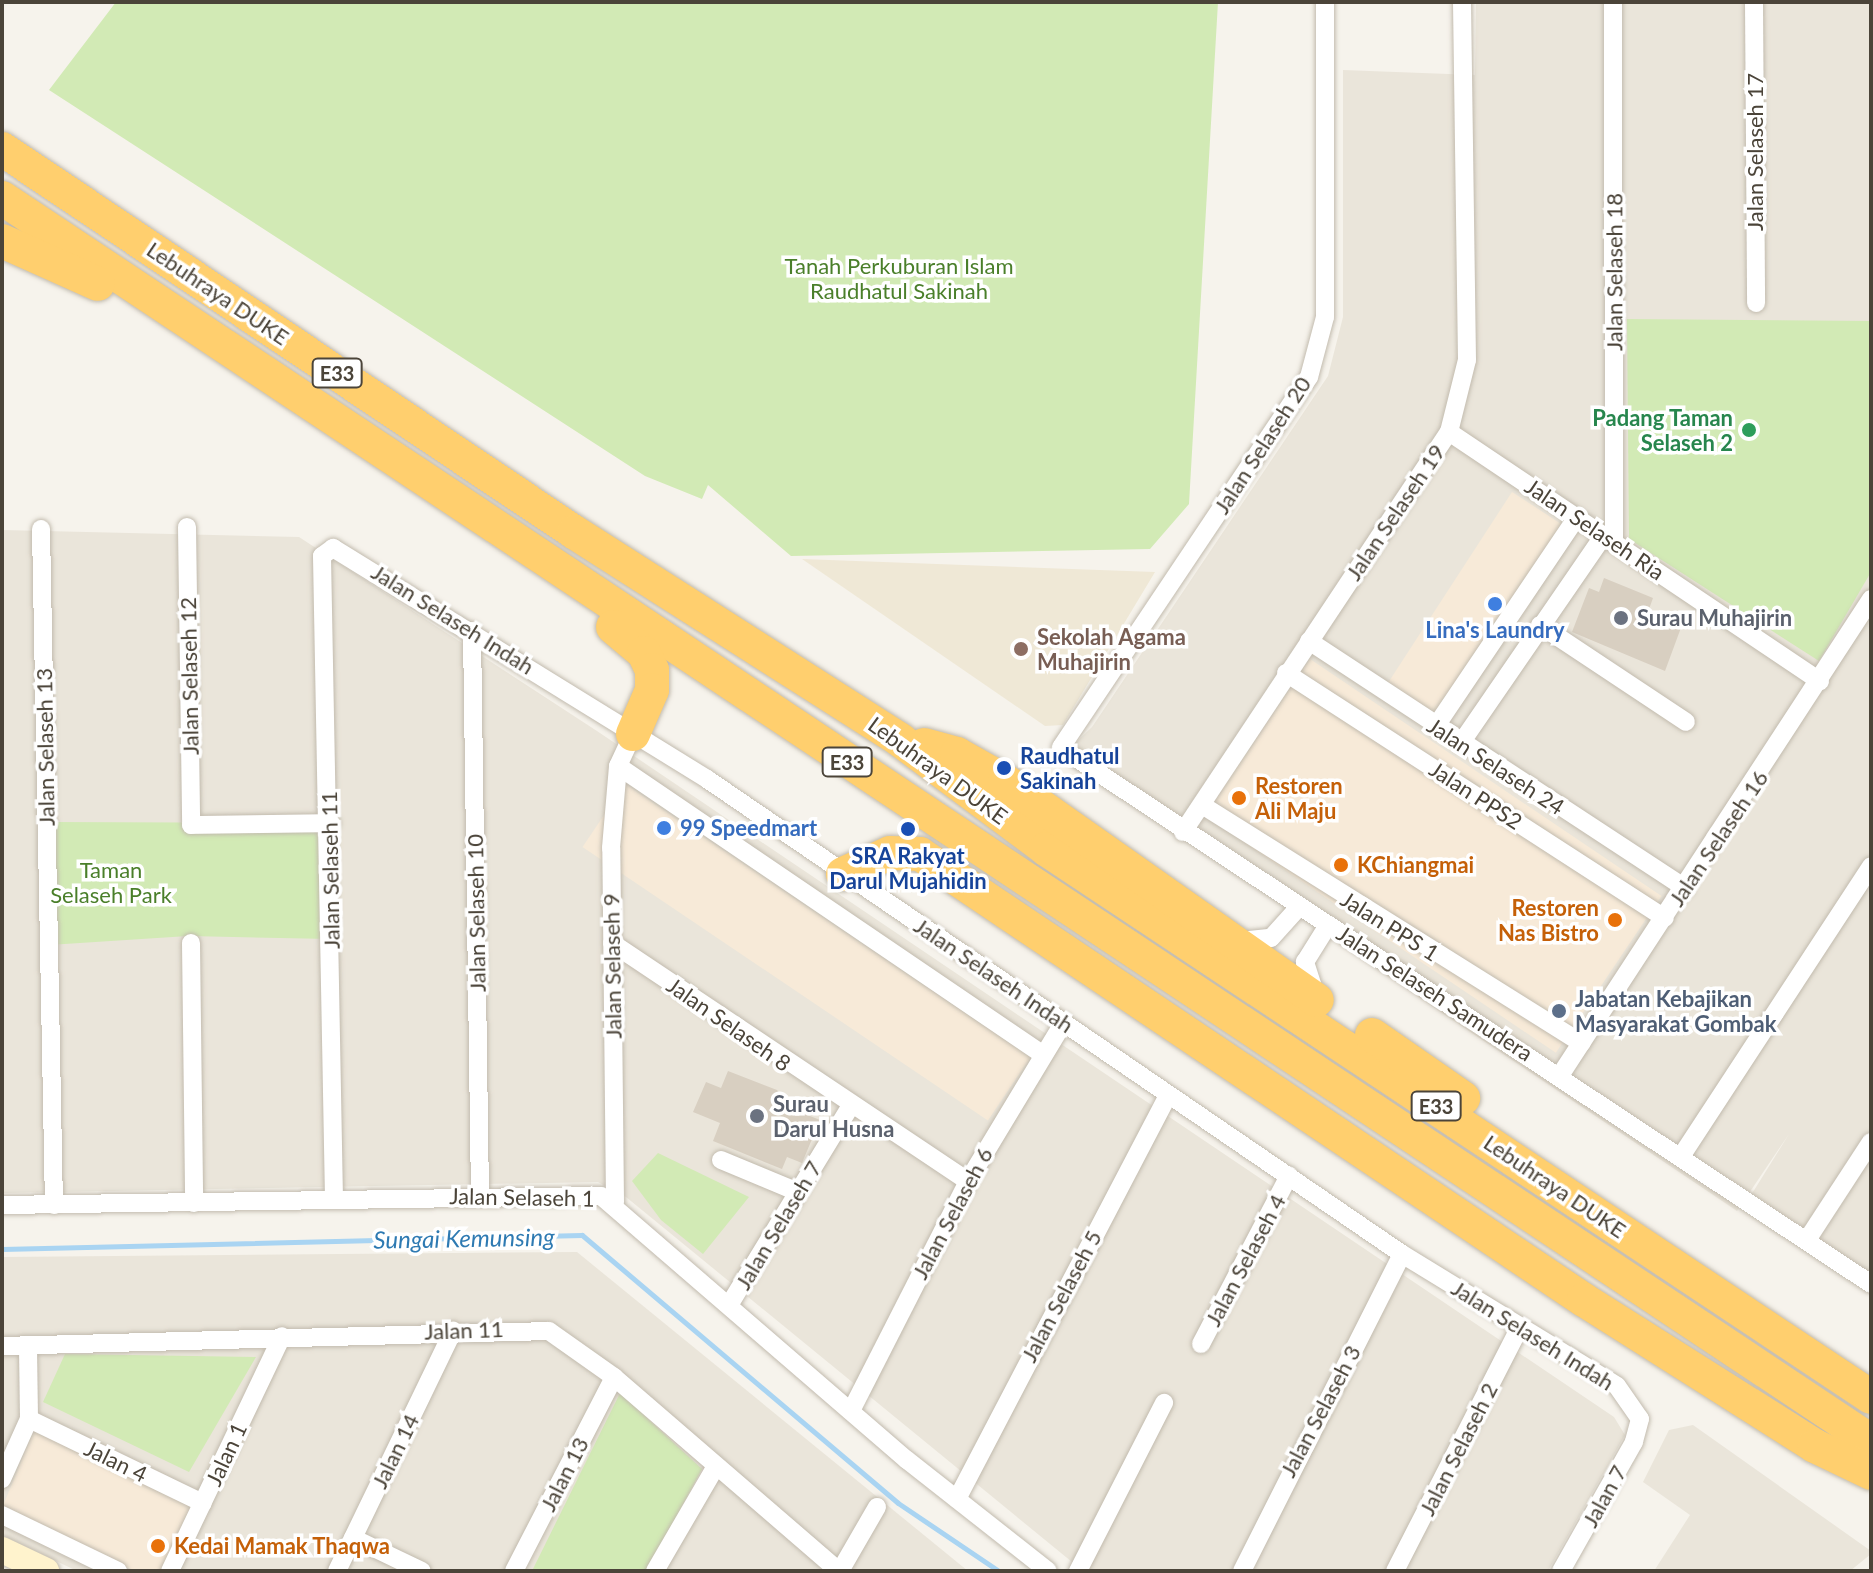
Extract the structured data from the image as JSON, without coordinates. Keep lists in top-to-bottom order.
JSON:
{
  "streets": {
    "highway": ["Lebuhraya DUKE", "E33"],
    "street": [
      "Jalan Selaseh 17",
      "Jalan Selaseh 18",
      "Jalan Selaseh 20",
      "Jalan Selaseh 19",
      "Jalan Selaseh Ria",
      "Jalan Selaseh Indah",
      "Jalan Selaseh 12",
      "Jalan Selaseh 13",
      "Jalan Selaseh 24",
      "Jalan PPS2",
      "Jalan Selaseh 16",
      "Jalan Selaseh 11",
      "Jalan Selaseh 10",
      "Jalan PPS 1",
      "Jalan Selaseh 9",
      "Jalan Selaseh Samudera",
      "Jalan Selaseh 8",
      "Jalan Selaseh 1",
      "Jalan Selaseh 6",
      "Jalan Selaseh 7",
      "Jalan Selaseh 4",
      "Jalan Selaseh 5",
      "Jalan 11",
      "Jalan Selaseh 3",
      "Jalan Selaseh 2",
      "Jalan 14",
      "Jalan 1",
      "Jalan 4",
      "Jalan 13",
      "Jalan 7"
    ]
  },
  "crossings": [
    ["Jalan Selaseh 18", "Jalan Selaseh Ria"],
    ["Jalan Selaseh 20", "Jalan Selaseh Samudera"],
    ["Jalan Selaseh 19", "Jalan Selaseh Ria"],
    ["Jalan Selaseh 19", "Jalan Selaseh 24"],
    ["Jalan Selaseh 19", "Jalan PPS2"],
    ["Jalan Selaseh 19", "Jalan PPS 1"],
    ["Jalan Selaseh 19", "Jalan Selaseh Samudera"],
    ["Jalan Selaseh Ria", "Jalan Selaseh 16"],
    ["Jalan Selaseh Indah", "Jalan Selaseh 11"],
    ["Jalan Selaseh Indah", "Jalan Selaseh 10"],
    ["Jalan Selaseh Indah", "Jalan Selaseh 9"],
    ["Jalan Selaseh Indah", "Jalan Selaseh 6"],
    ["Jalan Selaseh Indah", "Jalan Selaseh 4"],
    ["Jalan Selaseh Indah", "Jalan Selaseh 5"],
    ["Jalan Selaseh Indah", "Jalan Selaseh 3"],
    ["Jalan Selaseh Indah", "Jalan Selaseh 2"],
    ["Jalan Selaseh Indah", "Jalan 7"],
    ["Jalan Selaseh 12", "Jalan Selaseh 11"],
    ["Jalan Selaseh 13", "Jalan Selaseh 1"],
    ["Jalan Selaseh 24", "Jalan Selaseh 16"],
    ["Jalan PPS2", "Jalan Selaseh 16"],
    ["Jalan Selaseh 16", "Jalan PPS 1"],
    ["Jalan Selaseh 16", "Jalan Selaseh Samudera"],
    ["Jalan Selaseh 11", "Jalan Selaseh 1"],
    ["Jalan Selaseh 10", "Jalan Selaseh 1"],
    ["Jalan Selaseh 9", "Jalan Selaseh 8"],
    ["Jalan Selaseh 9", "Jalan Selaseh 1"],
    ["Jalan Selaseh 8", "Jalan Selaseh 6"],
    ["Jalan Selaseh 8", "Jalan Selaseh 7"],
    ["Jalan Selaseh 1", "Jalan Selaseh 6"],
    ["Jalan Selaseh 1", "Jalan Selaseh 7"],
    ["Jalan Selaseh 1", "Jalan Selaseh 5"],
    ["Jalan 11", "Jalan 14"],
    ["Jalan 11", "Jalan 1"],
    ["Jalan 11", "Jalan 13"],
    ["Jalan 1", "Jalan 4"]
  ],
  "water": ["Sungai Kemunsing"],
  "parks": ["Tanah Perkuburan Islam Raudhatul Sakinah", "Taman Selaseh Park"],
  "places": [
    "Padang Taman Selaseh 2",
    "Lina's Laundry",
    "Surau Muhajirin",
    "Sekolah Agama Muhajirin",
    "Raudhatul Sakinah",
    "Restoren Ali Maju",
    "99 Speedmart",
    "SRA Rakyat Darul Mujahidin",
    "KChiangmai",
    "Restoren Nas Bistro",
    "Jabatan Kebajikan Masyarakat Gombak",
    "Surau Darul Husna",
    "Kedai Mamak Thaqwa"
  ]
}
